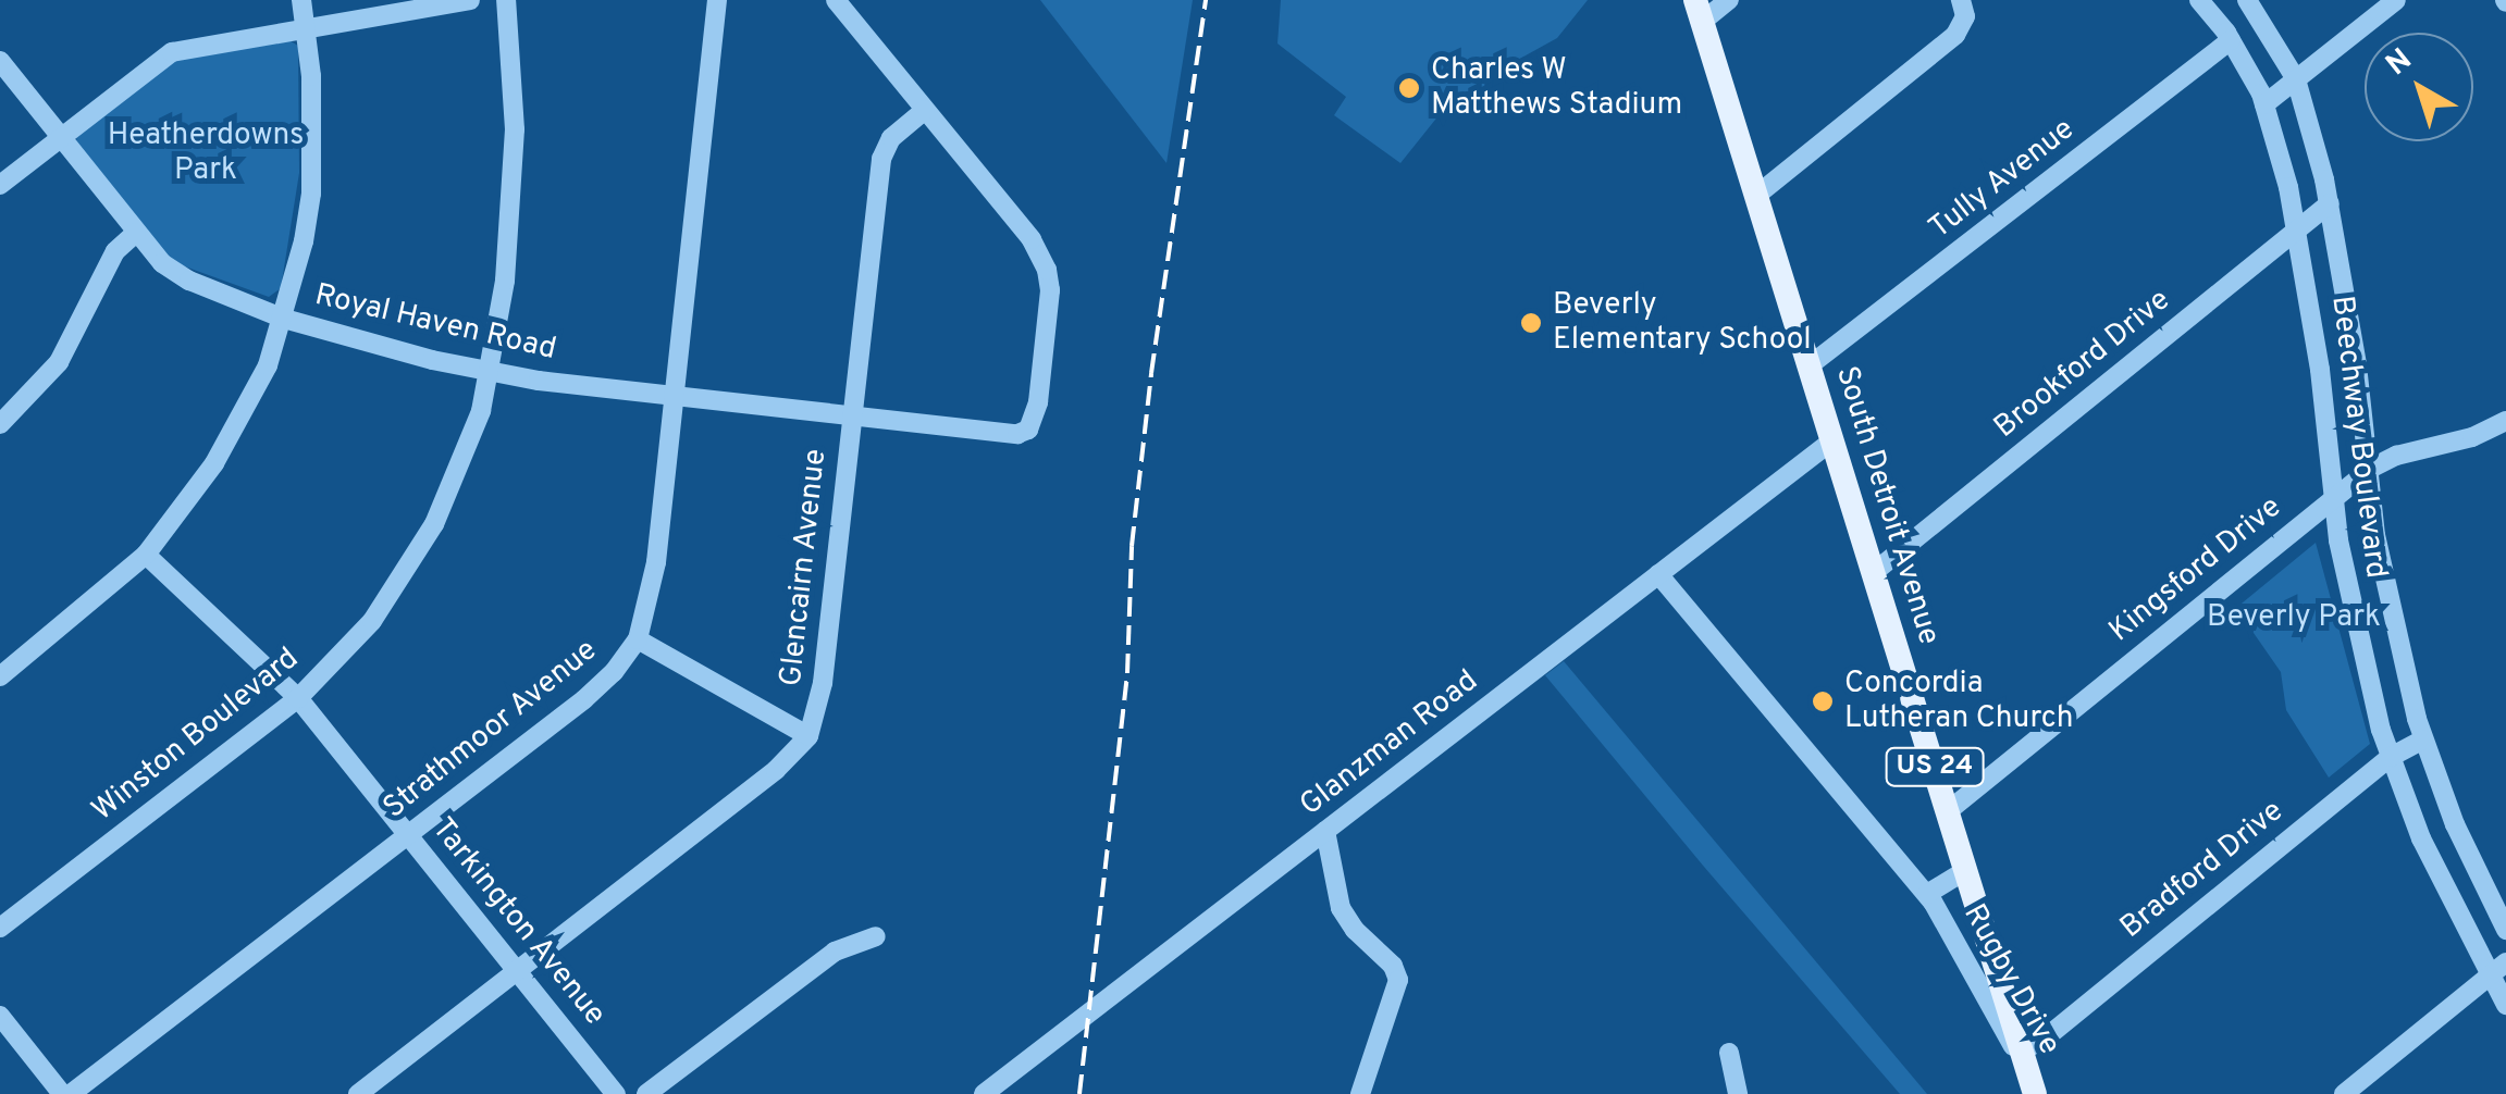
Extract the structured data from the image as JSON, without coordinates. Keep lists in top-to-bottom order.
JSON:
{
  "streets": {
    "main road": ["South Detroit Avenue", "US 24"],
    "street": [
      "Tully Avenue",
      "Royal Haven Road",
      "Brookford Drive",
      "Beechway Boulevard",
      "Glencairn Avenue",
      "Kingsford Drive",
      "Strathmoor Avenue",
      "Winston Boulevard",
      "Glanzman Road",
      "Bradford Drive",
      "Tarkington Avenue",
      "Rugby Drive"
    ]
  },
  "crossings": [
    ["Tully Avenue", "Beechway Boulevard"],
    ["Tully Avenue", "South Detroit Avenue"],
    ["Royal Haven Road", "Glencairn Avenue"],
    ["Royal Haven Road", "Strathmoor Avenue"],
    ["Royal Haven Road", "Winston Boulevard"],
    ["Brookford Drive", "Beechway Boulevard"],
    ["Brookford Drive", "South Detroit Avenue"],
    ["Beechway Boulevard", "Kingsford Drive"],
    ["Beechway Boulevard", "Bradford Drive"],
    ["South Detroit Avenue", "Kingsford Drive"],
    ["South Detroit Avenue", "Glanzman Road"],
    ["South Detroit Avenue", "Bradford Drive"],
    ["South Detroit Avenue", "Rugby Drive"],
    ["Glencairn Avenue", "Tarkington Avenue"],
    ["Strathmoor Avenue", "Tarkington Avenue"],
    ["Winston Boulevard", "Tarkington Avenue"],
    ["Glanzman Road", "Rugby Drive"],
    ["Bradford Drive", "Rugby Drive"]
  ],
  "parks": ["Heatherdowns Park", "Beverly Park"],
  "places": ["Charles W Matthews Stadium", "Beverly Elementary School", "Concordia Lutheran Church"],
  "north": "top left"
}
